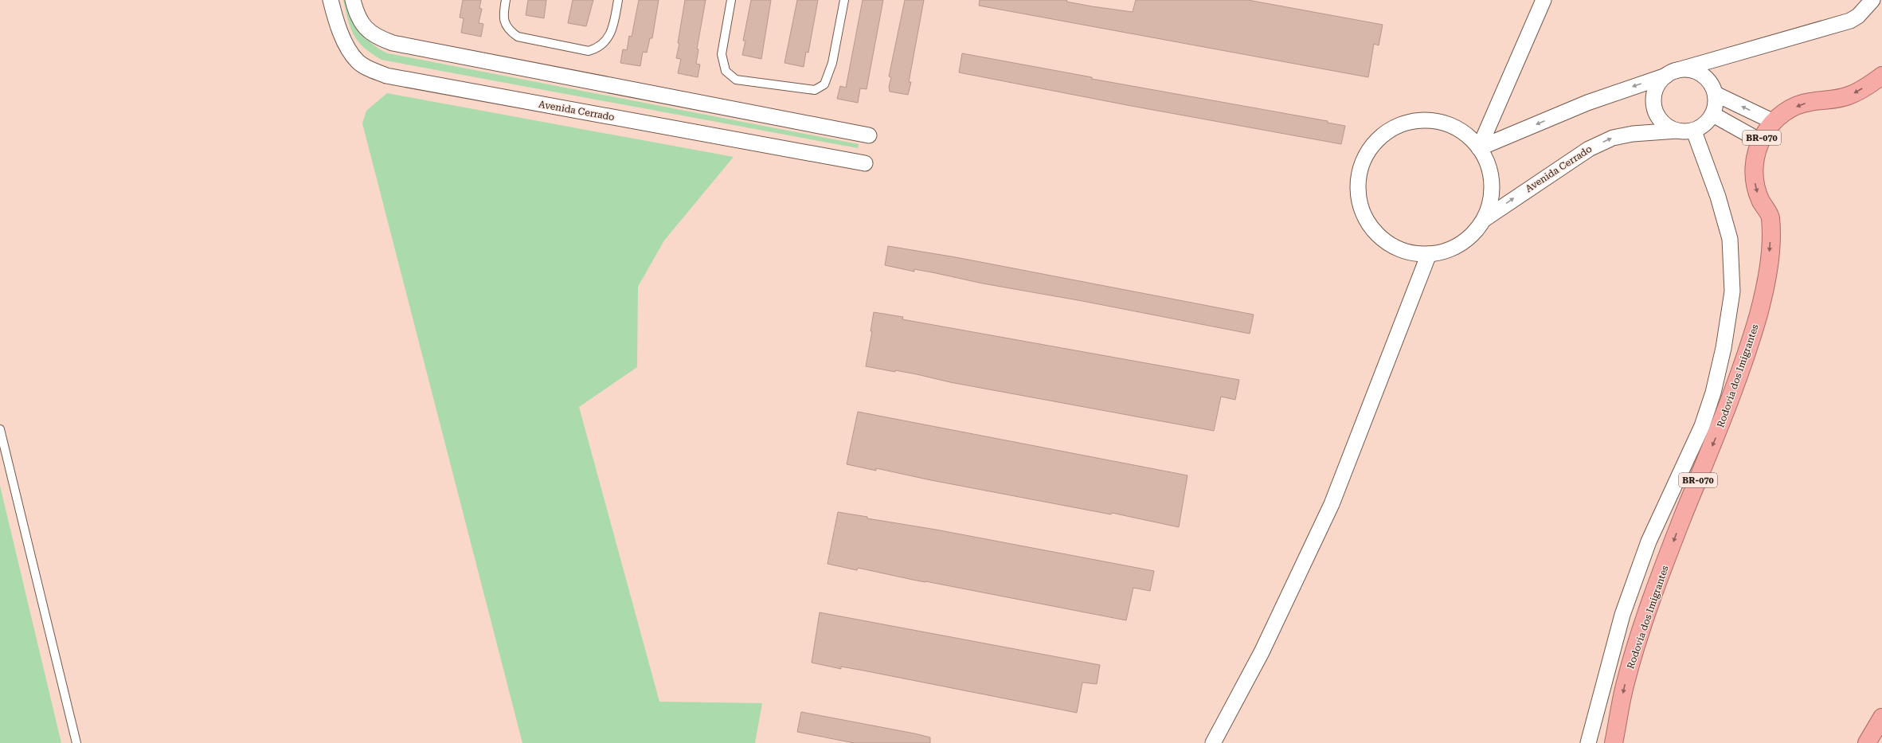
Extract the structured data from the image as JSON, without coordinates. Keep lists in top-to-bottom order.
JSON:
{
  "streets": {
    "highway": ["BR-070", "Rodovia dos Imigrantes"],
    "street": ["Avenida Cerrado"]
  },
  "one_way": ["Rodovia dos Imigrantes"]
}
